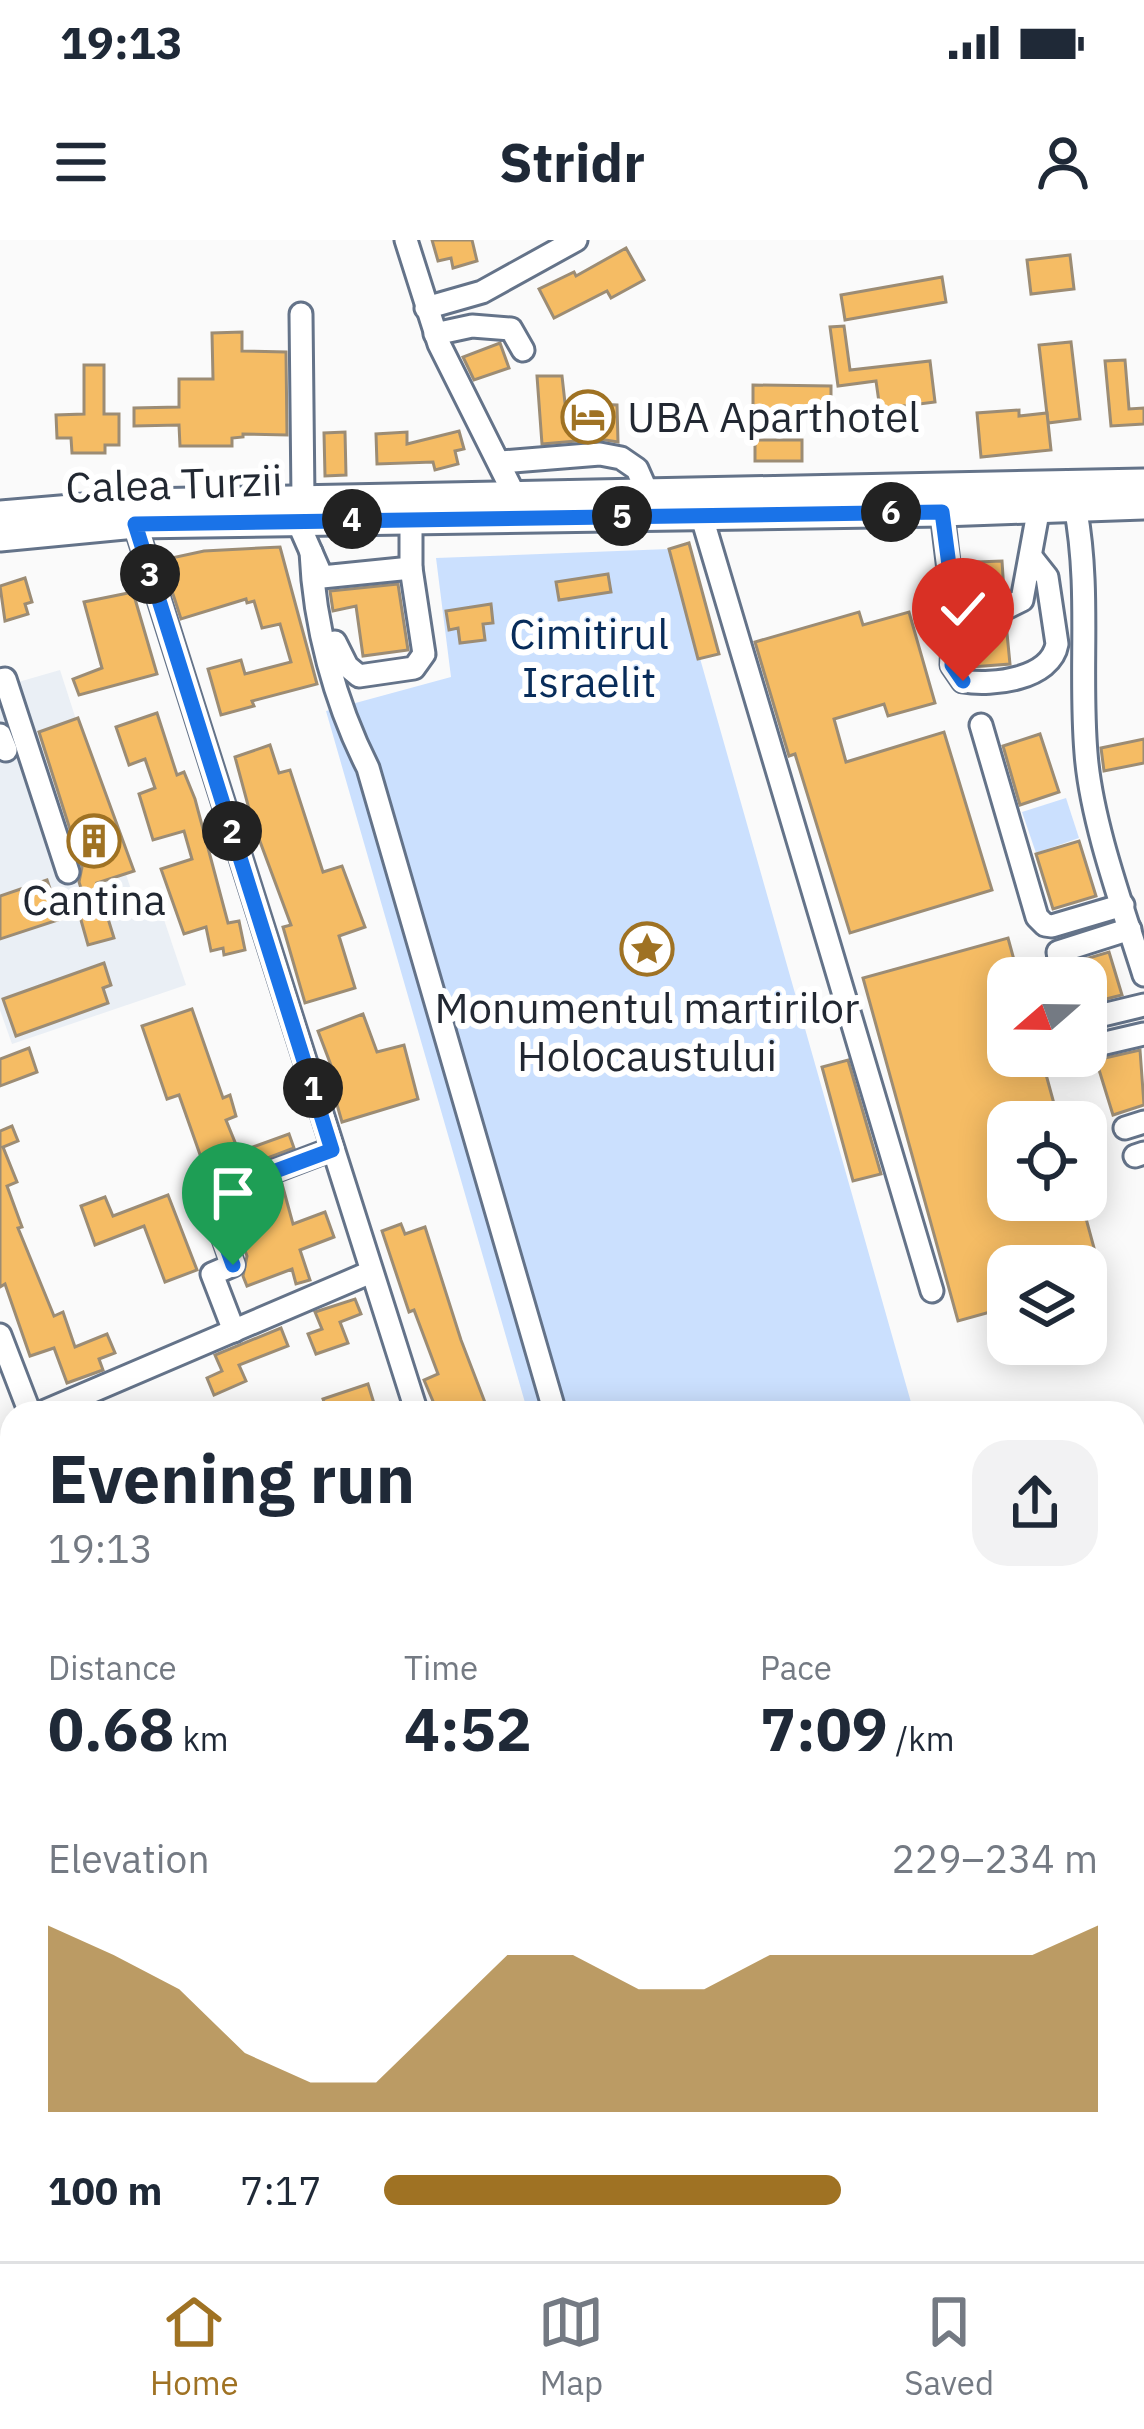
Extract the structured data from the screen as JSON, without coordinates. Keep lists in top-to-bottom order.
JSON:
{
  "streets": {
    "main road": ["Calea Turzii"]
  },
  "parks": ["Cimitirul Israelit"],
  "places": {
    "hotel": ["UBA Aparthotel"],
    "building": ["Cantina"],
    "place": ["Monumentul martirilor Holocaustului"]
  },
  "north": "left",
  "page": {
    "status": "19:13",
    "header": "Stridr",
    "pins": [
      "6",
      "5",
      "4",
      "3",
      "2",
      "1"
    ],
    "heading": ["Evening run", "19:13"],
    "stats": [
      ["Distance", "0.68 km"],
      ["Time", "4:52"],
      ["Pace", "7:09 /km"]
    ],
    "chart": ["Elevation", "229–234 m"],
    "list": [
      {
        "name": "100 m",
        "note": "7:17"
      }
    ],
    "tabs": ["Home", "Map", "Saved"]
  }
}
